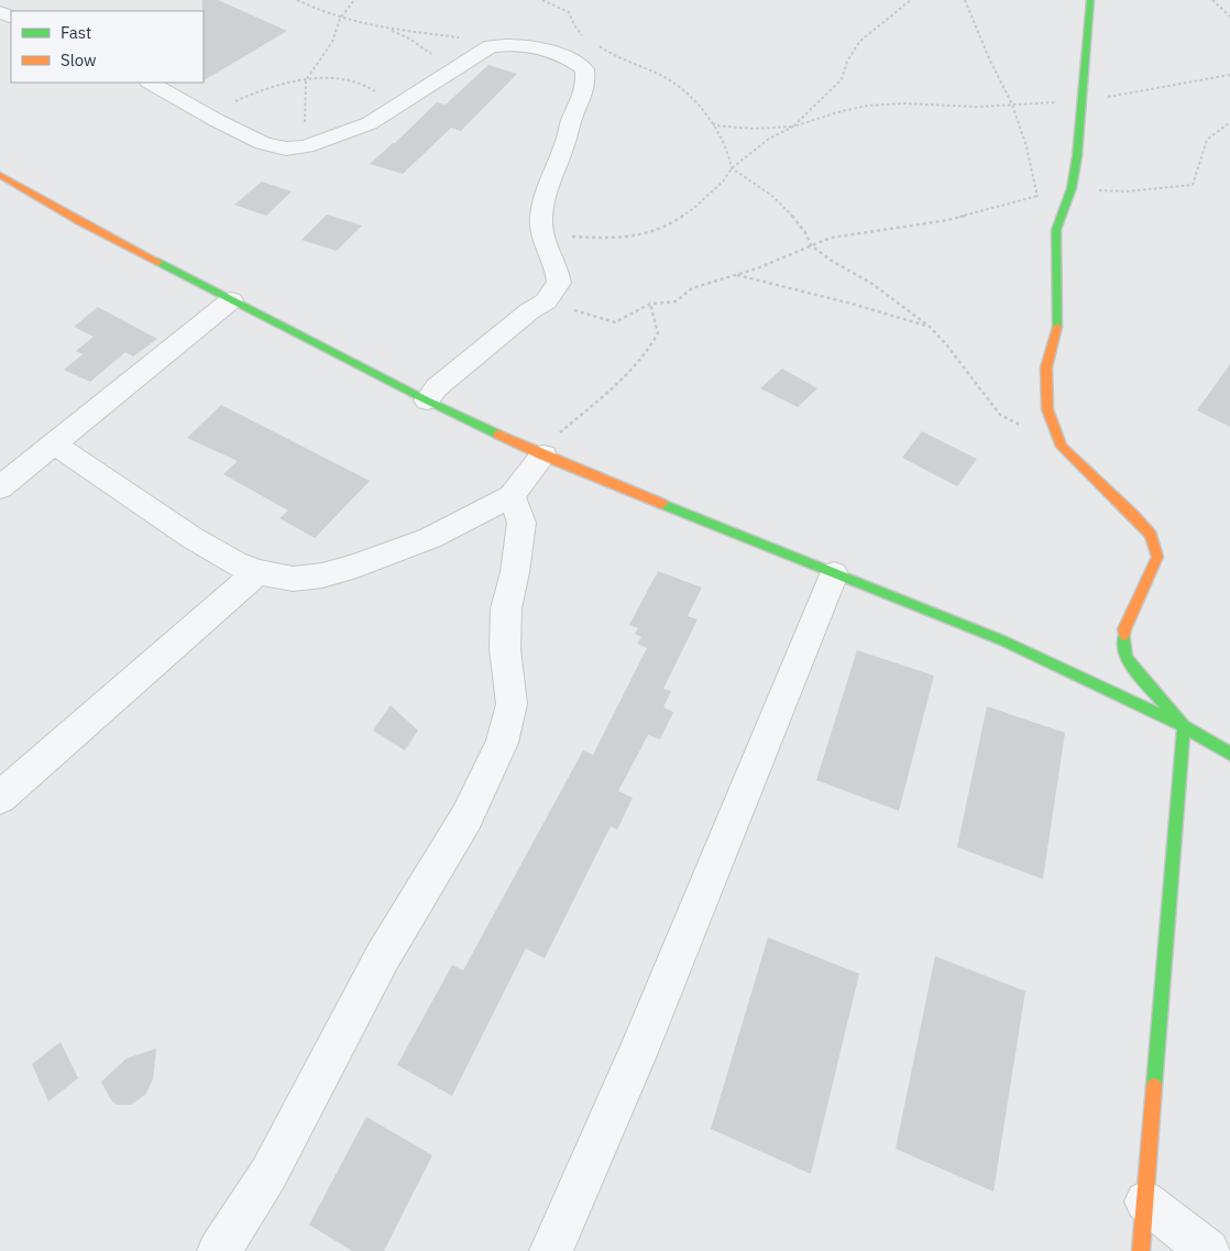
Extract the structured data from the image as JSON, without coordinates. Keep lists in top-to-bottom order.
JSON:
{
  "legend": ["Fast", "Slow"]
}
